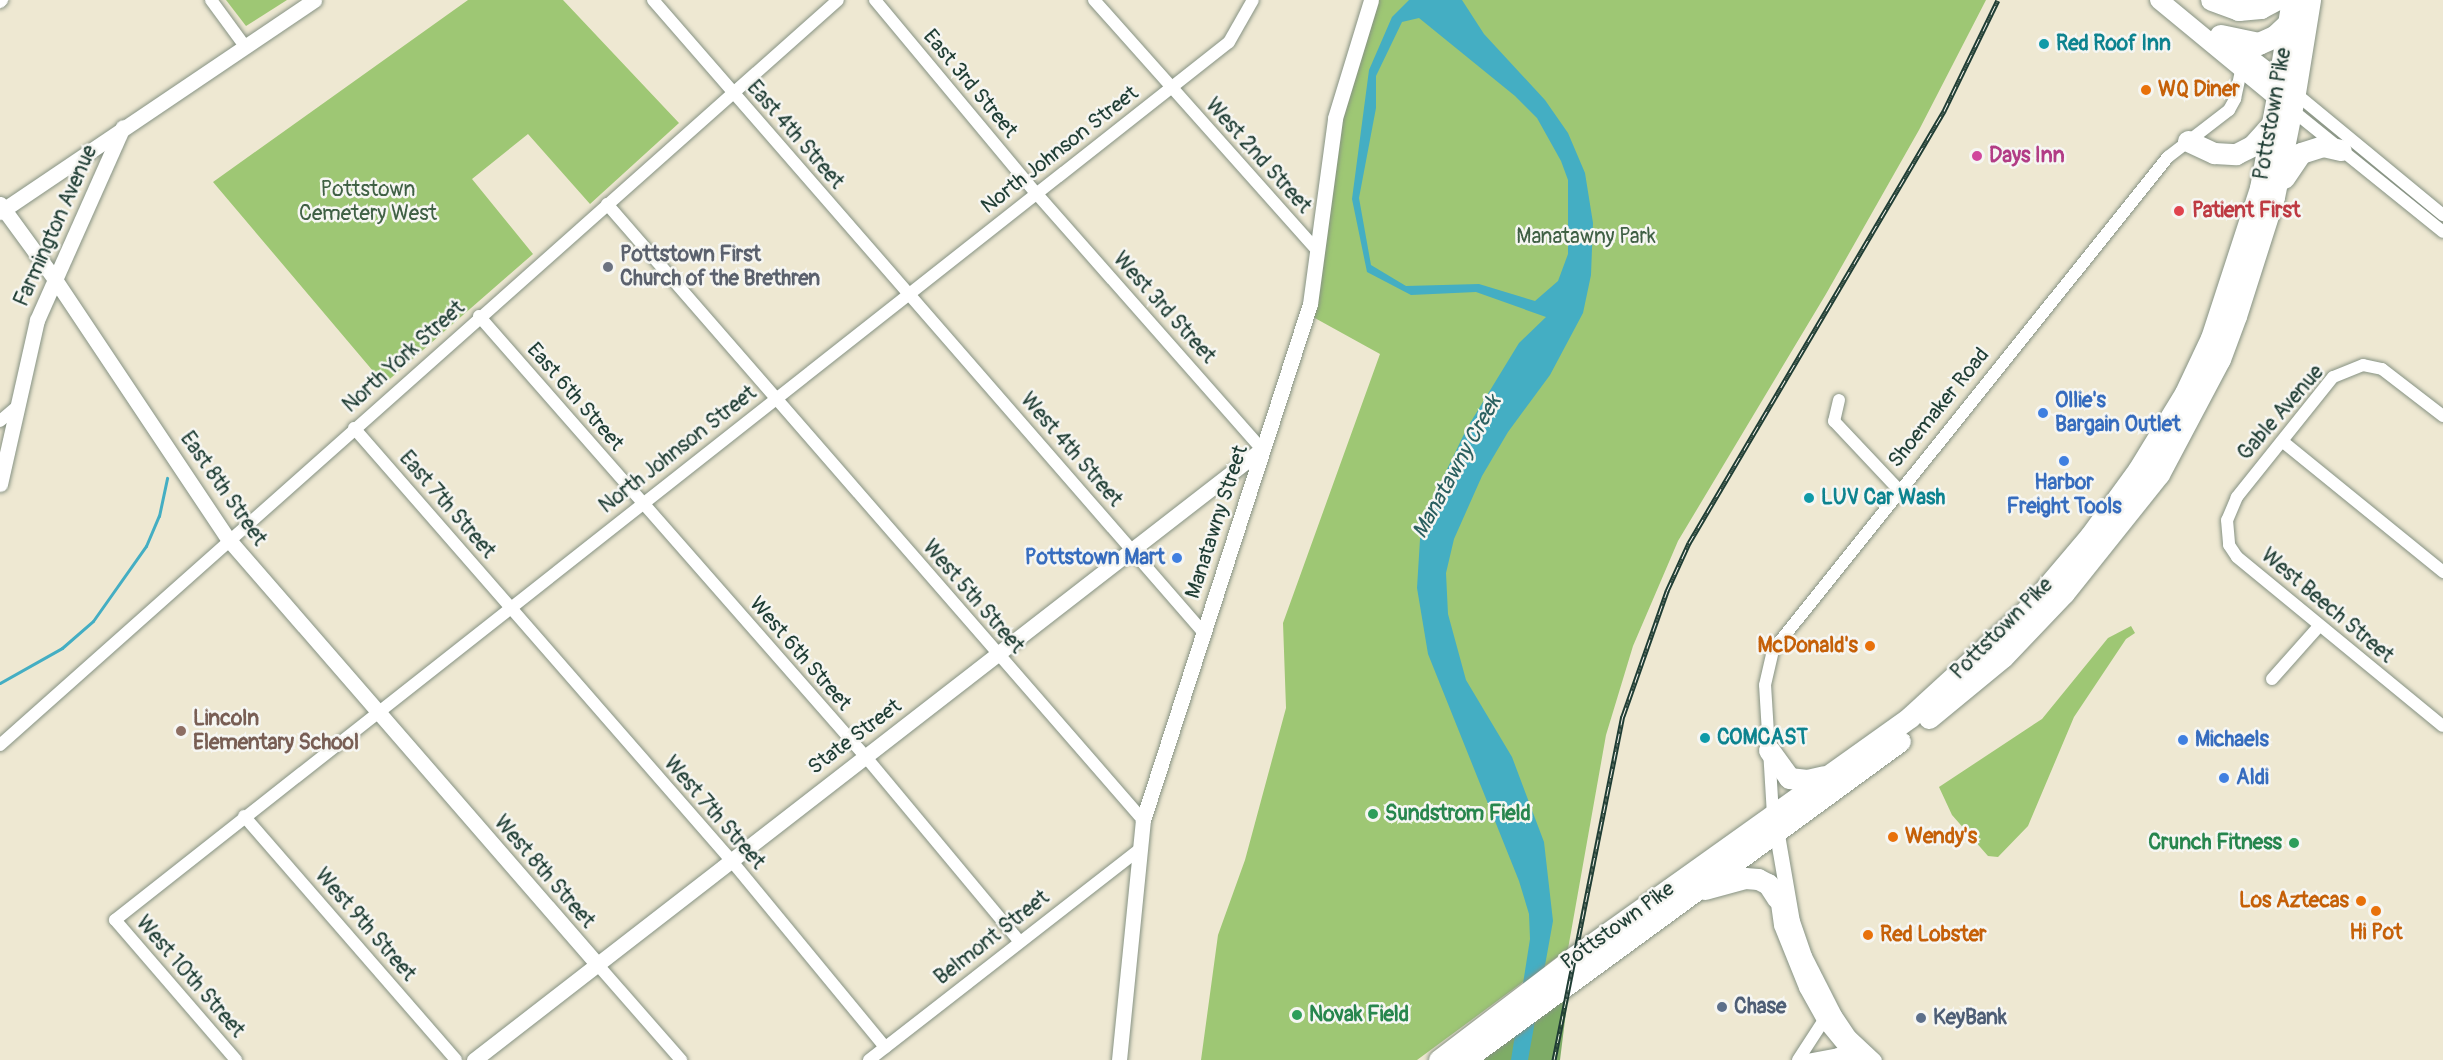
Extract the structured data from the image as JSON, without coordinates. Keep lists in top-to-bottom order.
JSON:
{
  "streets": {
    "highway": ["Pottstown Pike"],
    "street": [
      "East 3rd Street",
      "East 4th Street",
      "North Johnson Street",
      "West 2nd Street",
      "Farmington Avenue",
      "West 3rd Street",
      "North York Street",
      "East 6th Street",
      "Shoemaker Road",
      "Gable Avenue",
      "West 4th Street",
      "East 8th Street",
      "East 7th Street",
      "Manatawny Street",
      "West 5th Street",
      "West Beech Street",
      "West 6th Street",
      "State Street",
      "West 7th Street",
      "West 8th Street",
      "West 9th Street",
      "Belmont Street",
      "West 10th Street"
    ]
  },
  "crossings": [
    ["East 3rd Street", "North Johnson Street"],
    ["East 3rd Street", "West 3rd Street"],
    ["Pottstown Pike", "Shoemaker Road"],
    ["East 4th Street", "North Johnson Street"],
    ["East 4th Street", "North York Street"],
    ["East 4th Street", "West 4th Street"],
    ["North Johnson Street", "West 2nd Street"],
    ["North Johnson Street", "West 3rd Street"],
    ["North Johnson Street", "East 6th Street"],
    ["North Johnson Street", "West 4th Street"],
    ["North Johnson Street", "East 8th Street"],
    ["North Johnson Street", "East 7th Street"],
    ["North Johnson Street", "West 5th Street"],
    ["North Johnson Street", "West 6th Street"],
    ["North Johnson Street", "West 7th Street"],
    ["North Johnson Street", "West 8th Street"],
    ["North Johnson Street", "West 9th Street"],
    ["North Johnson Street", "West 10th Street"],
    ["West 2nd Street", "Manatawny Street"],
    ["Farmington Avenue", "East 8th Street"],
    ["West 3rd Street", "Manatawny Street"],
    ["West 3rd Street", "State Street"],
    ["North York Street", "East 6th Street"],
    ["North York Street", "East 8th Street"],
    ["North York Street", "East 7th Street"],
    ["North York Street", "West 5th Street"],
    ["East 6th Street", "West 6th Street"],
    ["Gable Avenue", "West Beech Street"],
    ["West 4th Street", "Manatawny Street"],
    ["West 4th Street", "State Street"],
    ["East 8th Street", "West 8th Street"],
    ["East 7th Street", "West 7th Street"],
    ["Manatawny Street", "West 5th Street"],
    ["Manatawny Street", "State Street"],
    ["Manatawny Street", "Belmont Street"],
    ["West 5th Street", "State Street"],
    ["West 6th Street", "State Street"],
    ["West 6th Street", "Belmont Street"],
    ["State Street", "West 7th Street"],
    ["State Street", "West 8th Street"],
    ["West 7th Street", "Belmont Street"]
  ],
  "water": ["Manatawny Creek"],
  "parks": ["Pottstown Cemetery West", "Manatawny Park"],
  "places": [
    "Red Roof Inn",
    "WQ Diner",
    "Days Inn",
    "Patient First",
    "Pottstown First Church of the Brethren",
    "Ollie's Bargain Outlet",
    "Harbor Freight Tools",
    "LUV Car Wash",
    "Pottstown Mart",
    "McDonald's",
    "Lincoln Elementary School",
    "COMCAST",
    "Michaels",
    "Aldi",
    "Sundstrom Field",
    "Wendy's",
    "Crunch Fitness",
    "Los Aztecas",
    "Hi Pot",
    "Red Lobster",
    "Chase",
    "Novak Field",
    "KeyBank"
  ]
}
